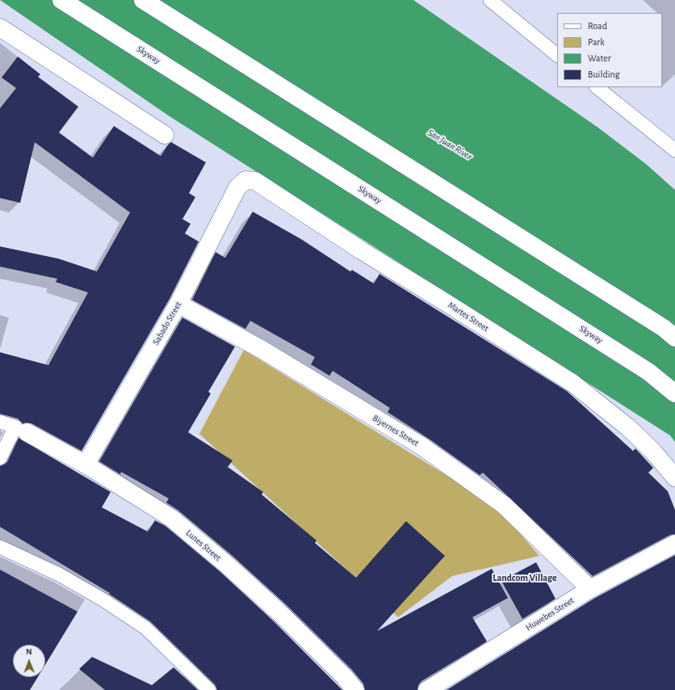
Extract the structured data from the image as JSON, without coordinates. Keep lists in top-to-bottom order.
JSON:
{
  "streets": {
    "main road": [
      "Skyway",
      "Martes Street",
      "Sabado Street",
      "Biyernes Street",
      "Lunes Street",
      "Huwebes Street"
    ]
  },
  "crossings": [
    ["Martes Street", "Sabado Street"],
    ["Sabado Street", "Biyernes Street"],
    ["Sabado Street", "Lunes Street"],
    ["Biyernes Street", "Huwebes Street"]
  ],
  "districts": ["Landcom Village"],
  "water": ["San Juan River"],
  "legend": [
    "Road",
    "Park",
    "Water",
    "Building"
  ],
  "north": "top"
}
